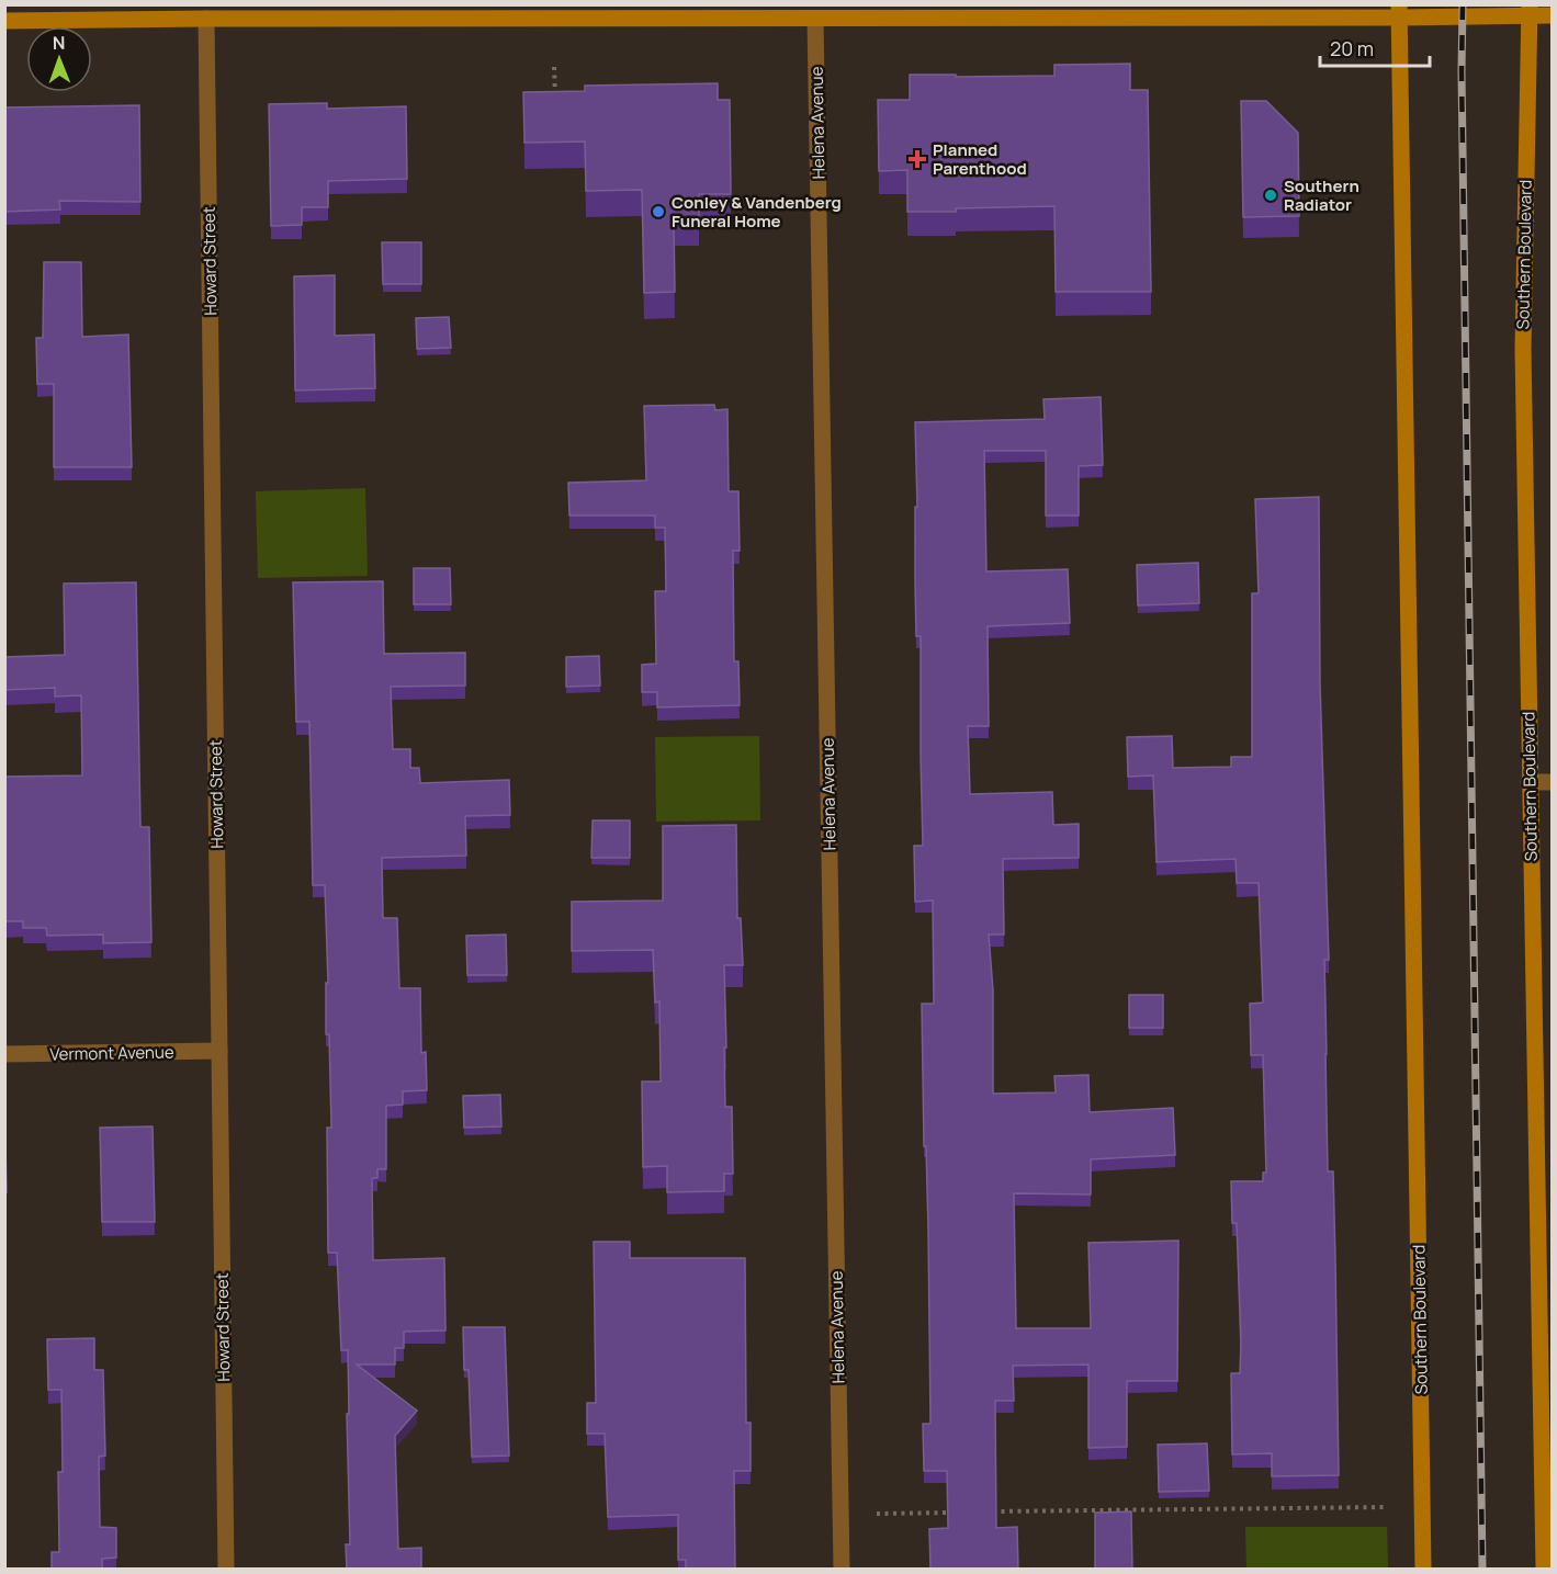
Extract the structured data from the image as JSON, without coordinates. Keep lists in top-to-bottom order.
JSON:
{
  "streets": {
    "street": [
      "Helena Avenue",
      "Southern Boulevard",
      "Howard Street",
      "Vermont Avenue"
    ]
  },
  "crossings": [
    ["Howard Street", "Vermont Avenue"]
  ],
  "places": {
    "health": ["Planned Parenthood"],
    "other": ["Southern Radiator", "Conley & Vandenberg Funeral Home"]
  },
  "scale_bar": "20 m",
  "north": "top"
}
